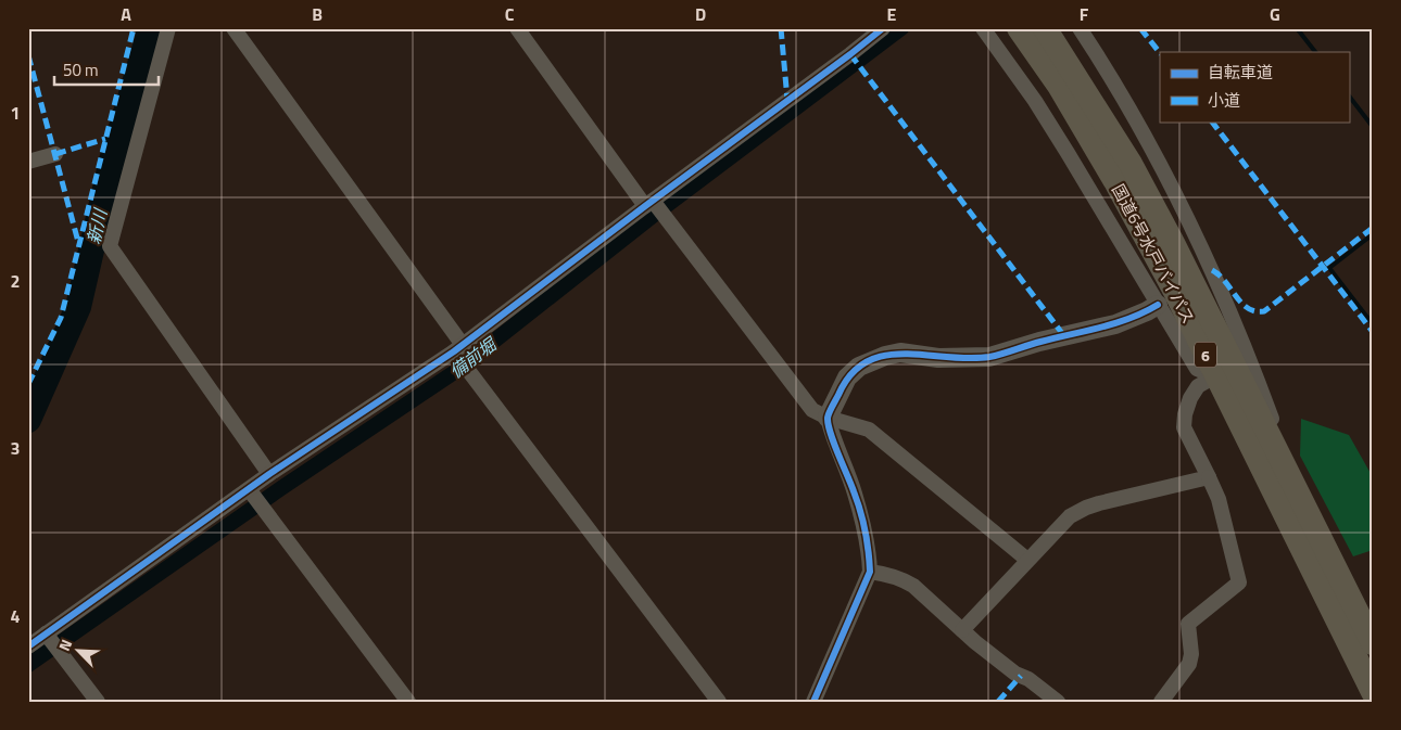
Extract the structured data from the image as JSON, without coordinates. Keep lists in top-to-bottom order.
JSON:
{
  "streets": {
    "highway": ["国道6号水戸バイパス", "6"]
  },
  "water": ["新川", "備前堀"],
  "legend": ["自転車道", "小道"],
  "scale_bar": "50 m",
  "north": "top left",
  "grid": {
    "columns": [
      "A",
      "B",
      "C",
      "D",
      "E",
      "F",
      "G"
    ],
    "rows": [
      "1",
      "2",
      "3",
      "4"
    ]
  }
}
